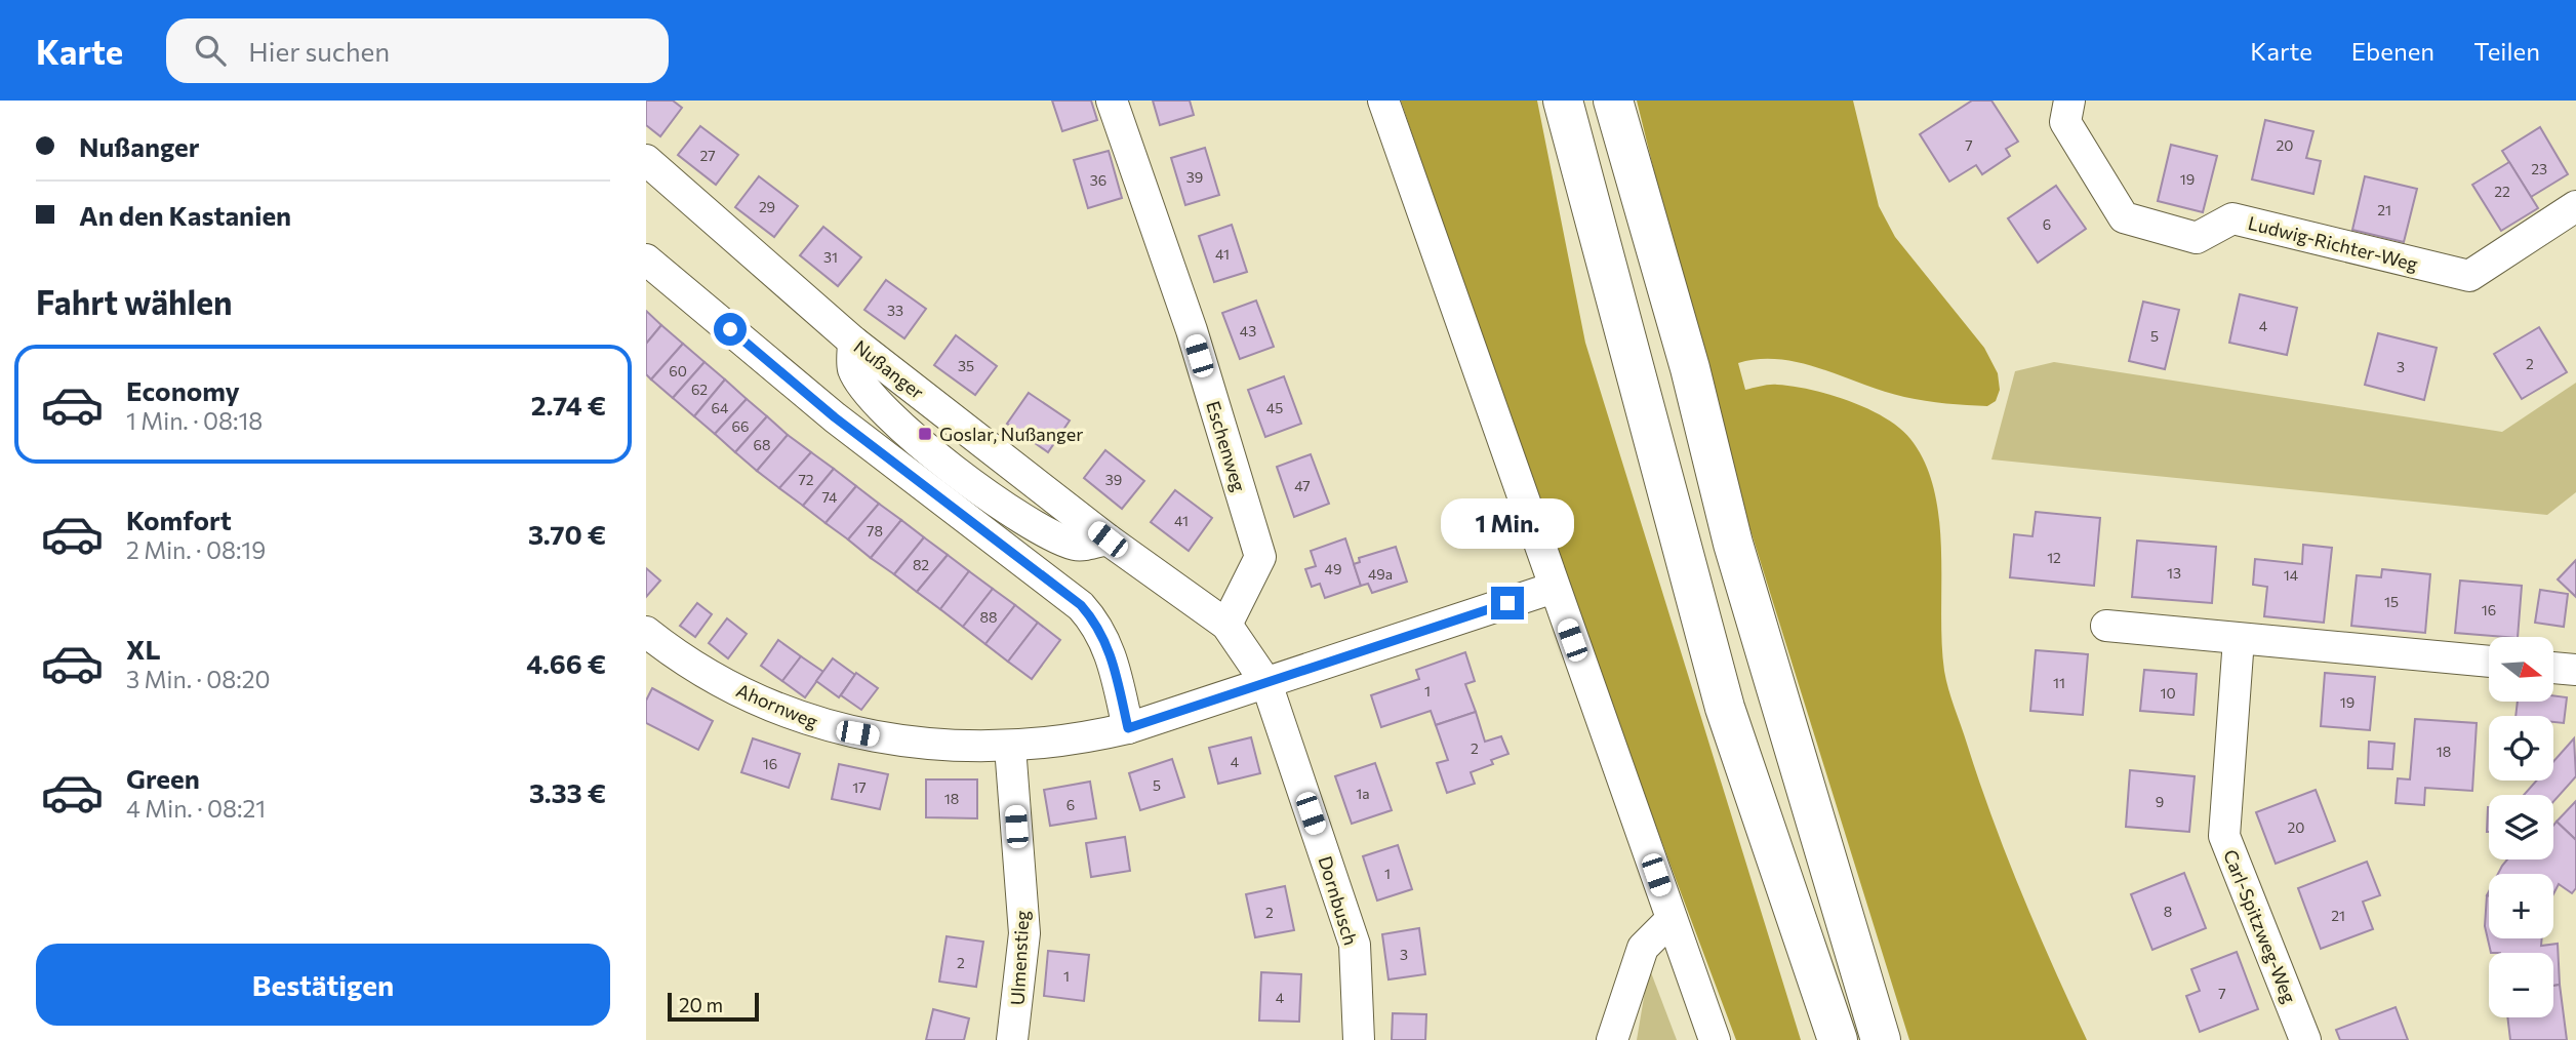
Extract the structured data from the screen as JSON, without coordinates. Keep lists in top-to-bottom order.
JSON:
{
  "streets": {
    "street": [
      "Ludwig-Richter-Weg",
      "Nußanger",
      "Eschenweg",
      "Ahornweg",
      "Dornbusch",
      "Carl-Spitzweg-Weg",
      "Ulmenstieg"
    ]
  },
  "crossings": [
    ["Nußanger", "Eschenweg"],
    ["Nußanger", "Ahornweg"],
    ["Nußanger", "Dornbusch"],
    ["Ahornweg", "Dornbusch"],
    ["Ahornweg", "Ulmenstieg"]
  ],
  "places": {
    "transit": ["Goslar, Nußanger"]
  },
  "house_numbers": [
    "7",
    "20",
    "27",
    "23",
    "39",
    "19",
    "36",
    "22",
    "29",
    "21",
    "6",
    "41",
    "31",
    "33",
    "4",
    "43",
    "5",
    "2",
    "35",
    "3",
    "60",
    "62",
    "64",
    "45",
    "66",
    "68",
    "72",
    "39",
    "47",
    "74",
    "41",
    "78",
    "12",
    "82",
    "49",
    "13",
    "49a",
    "14",
    "15",
    "16",
    "88",
    "11",
    "1",
    "10",
    "19",
    "2",
    "18",
    "4",
    "16",
    "5",
    "17",
    "1a",
    "18",
    "9",
    "6",
    "20",
    "1",
    "8",
    "2",
    "21",
    "3",
    "2",
    "1",
    "7",
    "4"
  ],
  "scale_bar": "20 m",
  "north": "right",
  "page": {
    "header": "Karte",
    "search": "Hier suchen",
    "nav": ["Karte", "Ebenen", "Teilen"],
    "banner": ["Nußanger", "An den Kastanien"],
    "heading": "Fahrt wählen",
    "list": [
      {
        "name": "Economy",
        "note": "1 Min. · 08:18",
        "value": "2.74 €"
      },
      {
        "name": "Komfort",
        "note": "2 Min. · 08:19",
        "value": "3.70 €"
      },
      {
        "name": "XL",
        "note": "3 Min. · 08:20",
        "value": "4.66 €"
      },
      {
        "name": "Green",
        "note": "4 Min. · 08:21",
        "value": "3.33 €"
      }
    ],
    "bubble": "1 Min.",
    "map_buttons": ["+", "−"],
    "buttons": "Bestätigen",
    "scale": "20 m"
  }
}
